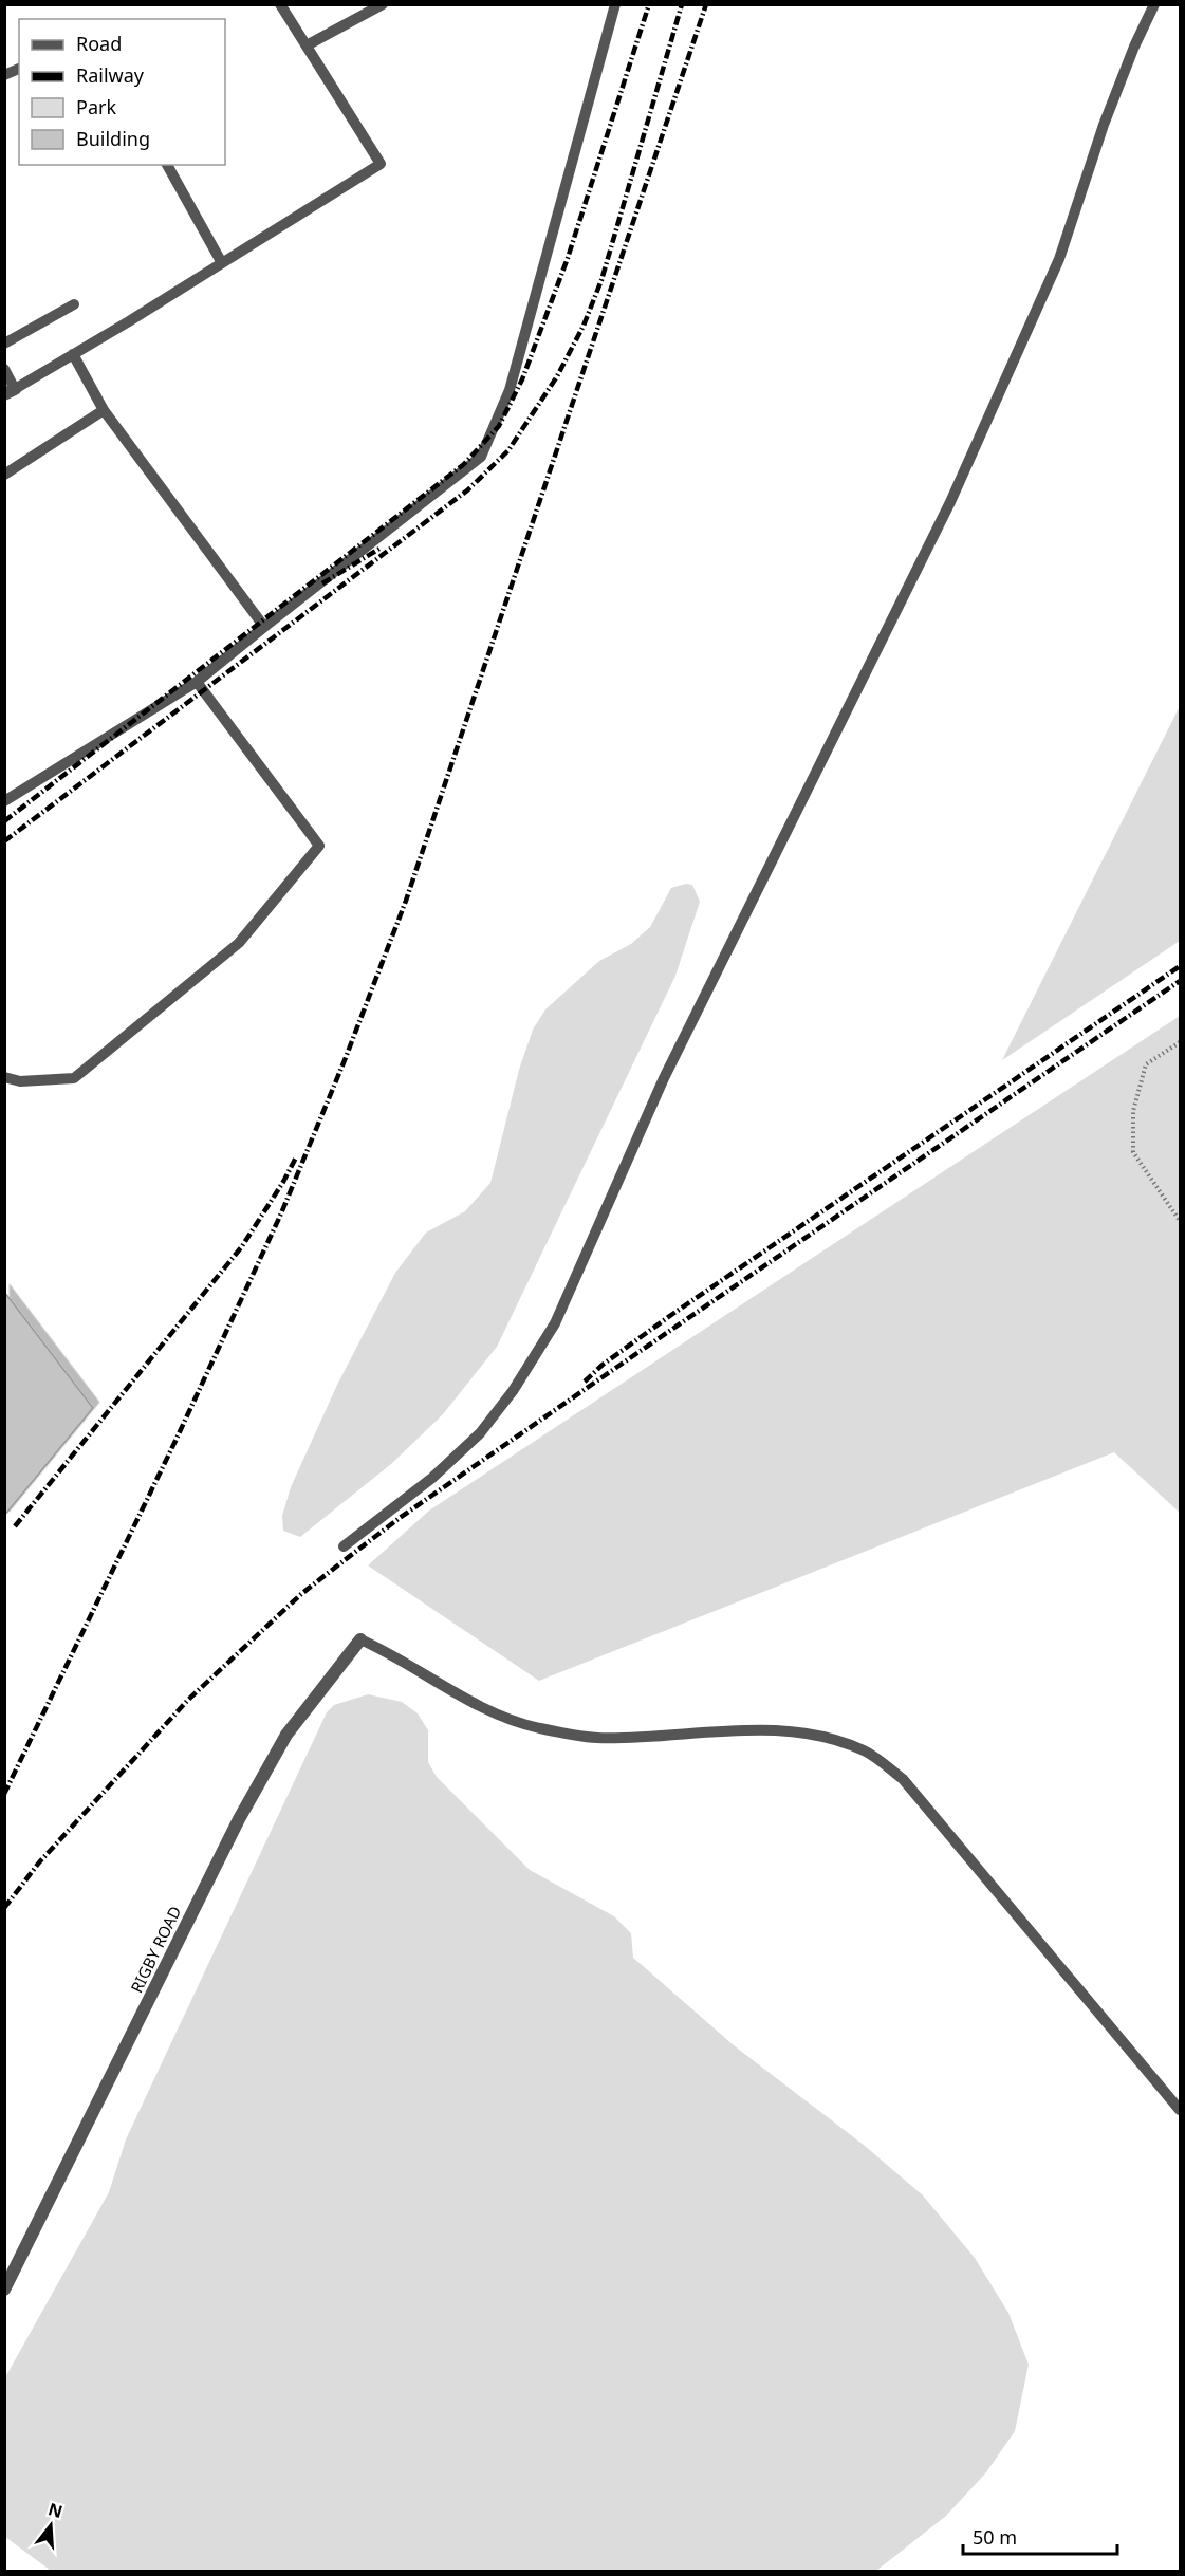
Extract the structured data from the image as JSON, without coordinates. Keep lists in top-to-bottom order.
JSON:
{
  "streets": {
    "street": ["RIGBY ROAD"]
  },
  "legend": [
    "Road",
    "Railway",
    "Park",
    "Building"
  ],
  "scale_bar": "50 m",
  "north": "top"
}
